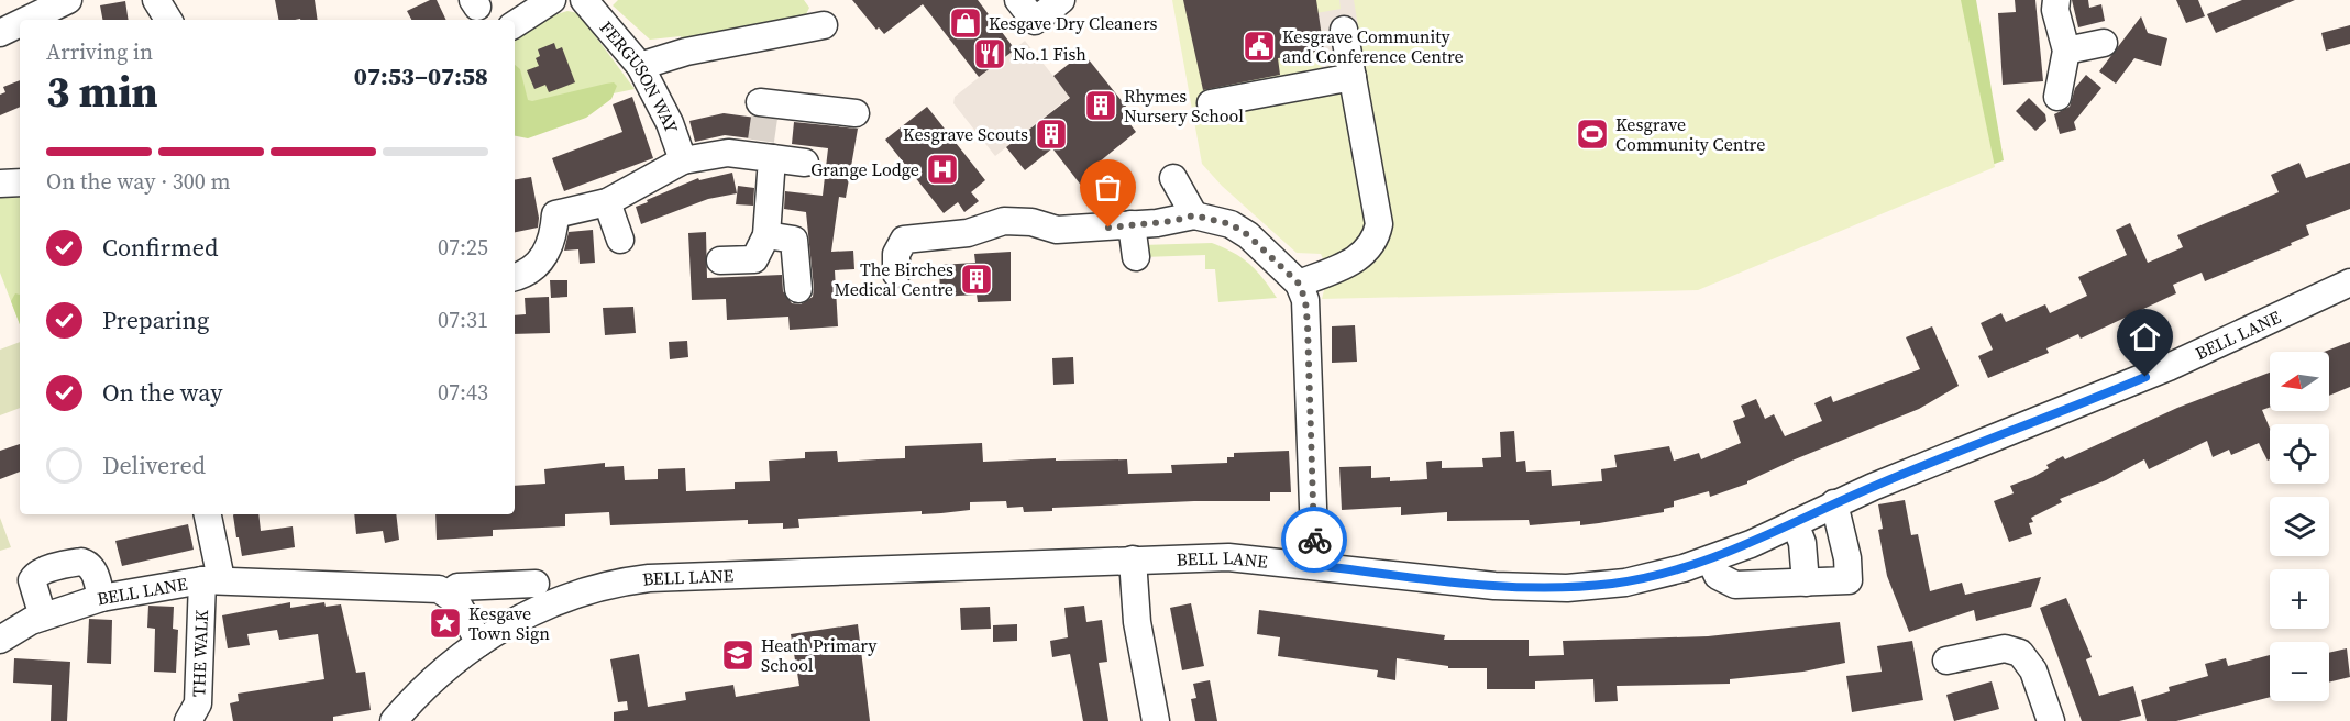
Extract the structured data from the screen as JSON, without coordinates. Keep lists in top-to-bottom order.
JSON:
{
  "streets": {
    "street": ["FERGUSON WAY", "BELL LANE", "THE WALK"]
  },
  "crossings": [
    ["BELL LANE", "THE WALK"]
  ],
  "places": {
    "shop": ["Kesgave Dry Cleaners"],
    "public building": ["Kesgrave Community and Conference Centre"],
    "restaurant": ["No.1 Fish"],
    "building": ["Rhymes Nursery School", "Kesgrave Scouts", "The Birches Medical Centre"],
    "sports": ["Kesgrave Community Centre"],
    "hospital": ["Grange Lodge"],
    "place": ["Kesgave Town Sign"],
    "school or university": ["Heath Primary School"]
  },
  "north": "left",
  "page": {
    "heading": ["3 min", "Arriving in", "07:53–07:58"],
    "bar": "On the way · 300 m",
    "list": [
      ["Confirmed", "07:25"],
      ["Preparing", "07:31"],
      ["On the way", "07:43"],
      "Delivered"
    ],
    "map_buttons": ["+", "−"]
  }
}
